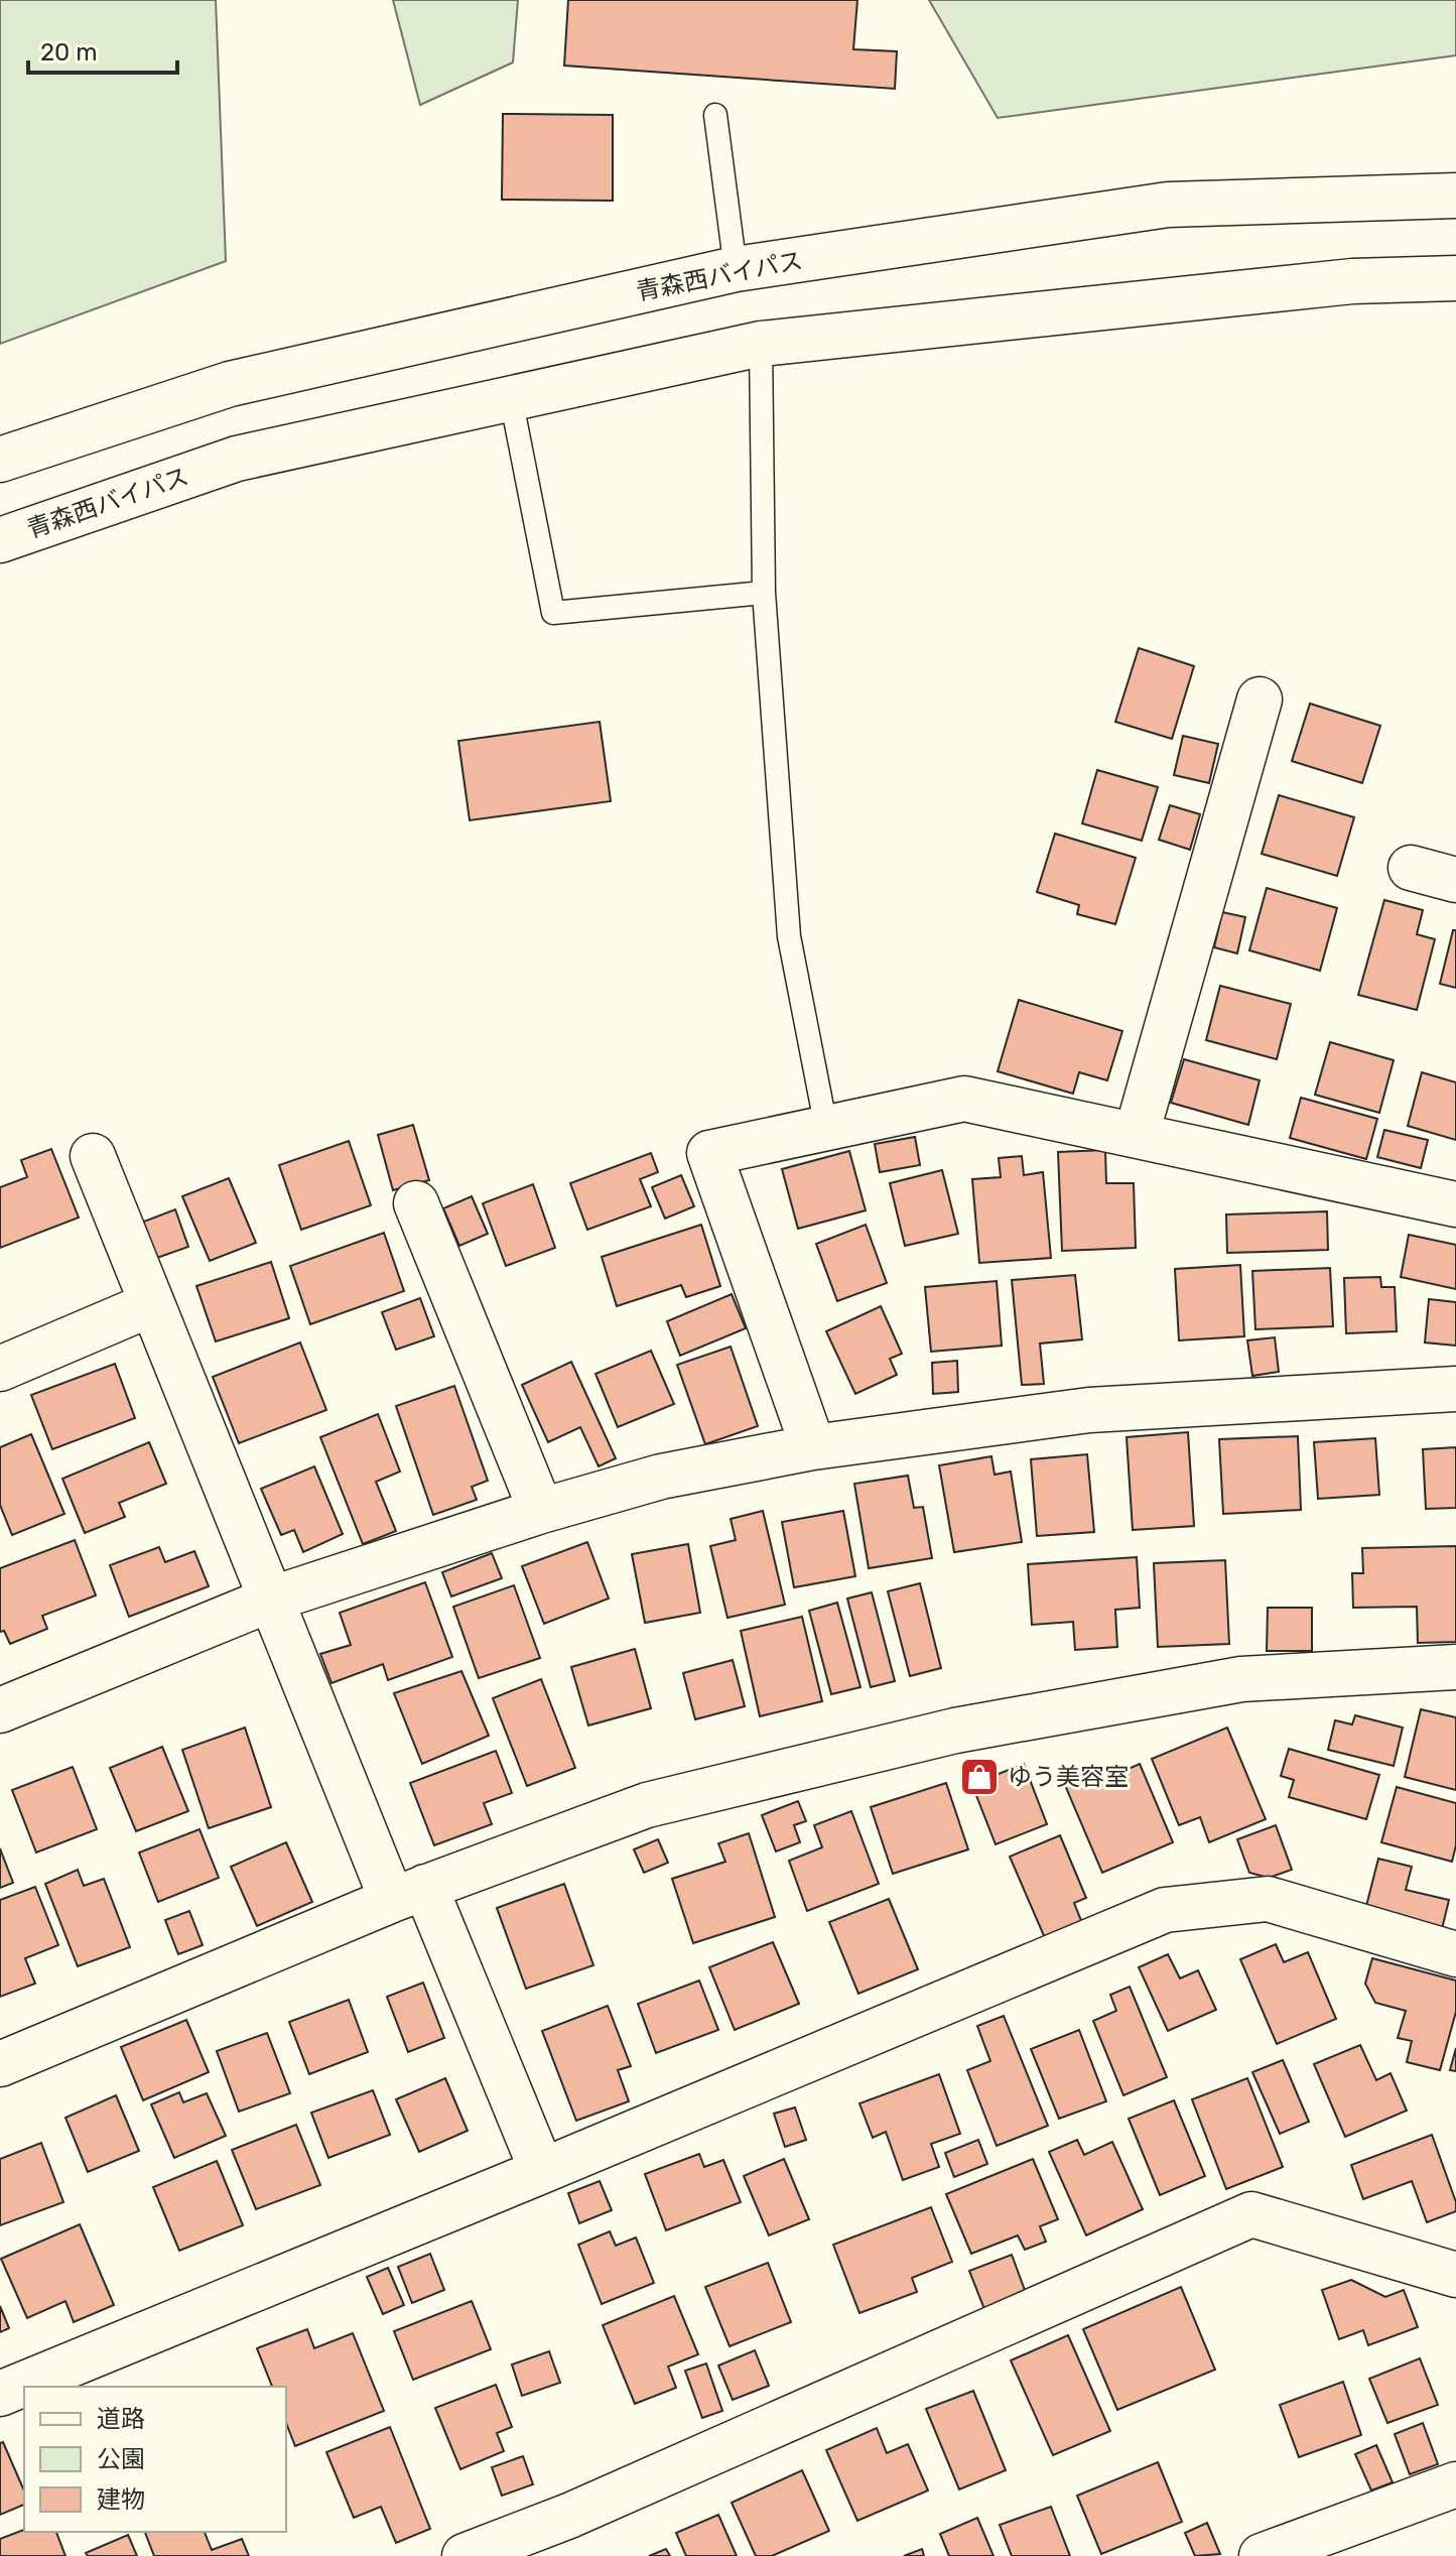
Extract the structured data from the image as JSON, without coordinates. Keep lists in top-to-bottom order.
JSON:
{
  "streets": {
    "main road": ["青森西バイパス"]
  },
  "places": {
    "shop": ["ゆう美容室"]
  },
  "legend": ["道路", "公園", "建物"],
  "scale_bar": "20 m"
}
